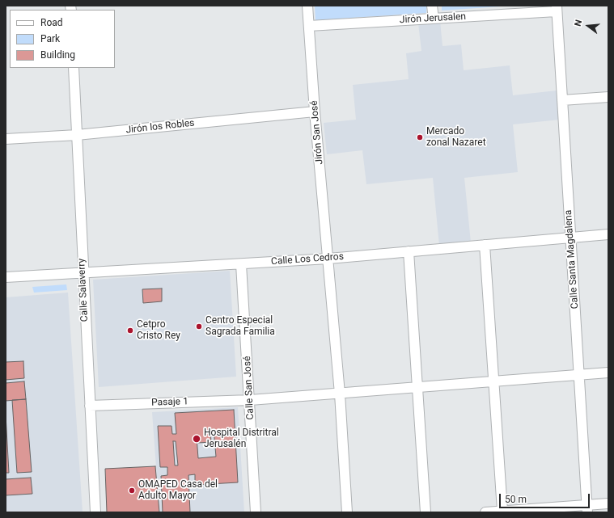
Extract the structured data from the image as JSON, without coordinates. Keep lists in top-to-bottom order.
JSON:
{
  "streets": {
    "street": [
      "Jirón Jerusalen",
      "Jirón los Robles",
      "Jirón San José",
      "Calle Los Cedros",
      "Calle Santa Magdalena",
      "Calle Salaverry",
      "Calle San José",
      "Pasaje 1"
    ]
  },
  "crossings": [
    ["Jirón Jerusalen", "Jirón San José"],
    ["Jirón Jerusalen", "Calle Santa Magdalena"],
    ["Jirón los Robles", "Jirón San José"],
    ["Jirón los Robles", "Calle Salaverry"],
    ["Jirón San José", "Calle Los Cedros"],
    ["Jirón San José", "Pasaje 1"],
    ["Calle Los Cedros", "Calle Santa Magdalena"],
    ["Calle Los Cedros", "Calle Salaverry"],
    ["Calle Los Cedros", "Calle San José"],
    ["Calle Santa Magdalena", "Pasaje 1"],
    ["Calle Salaverry", "Pasaje 1"],
    ["Calle San José", "Pasaje 1"]
  ],
  "places": [
    "Mercado zonal Nazaret",
    "Centro Especial Sagrada Familia",
    "Cetpro Cristo Rey",
    "Hospital Distritral Jerusalén",
    "OMAPED Casa del Adulto Mayor"
  ],
  "legend": ["Road", "Park", "Building"],
  "scale_bar": "50 m",
  "north": "left"
}
